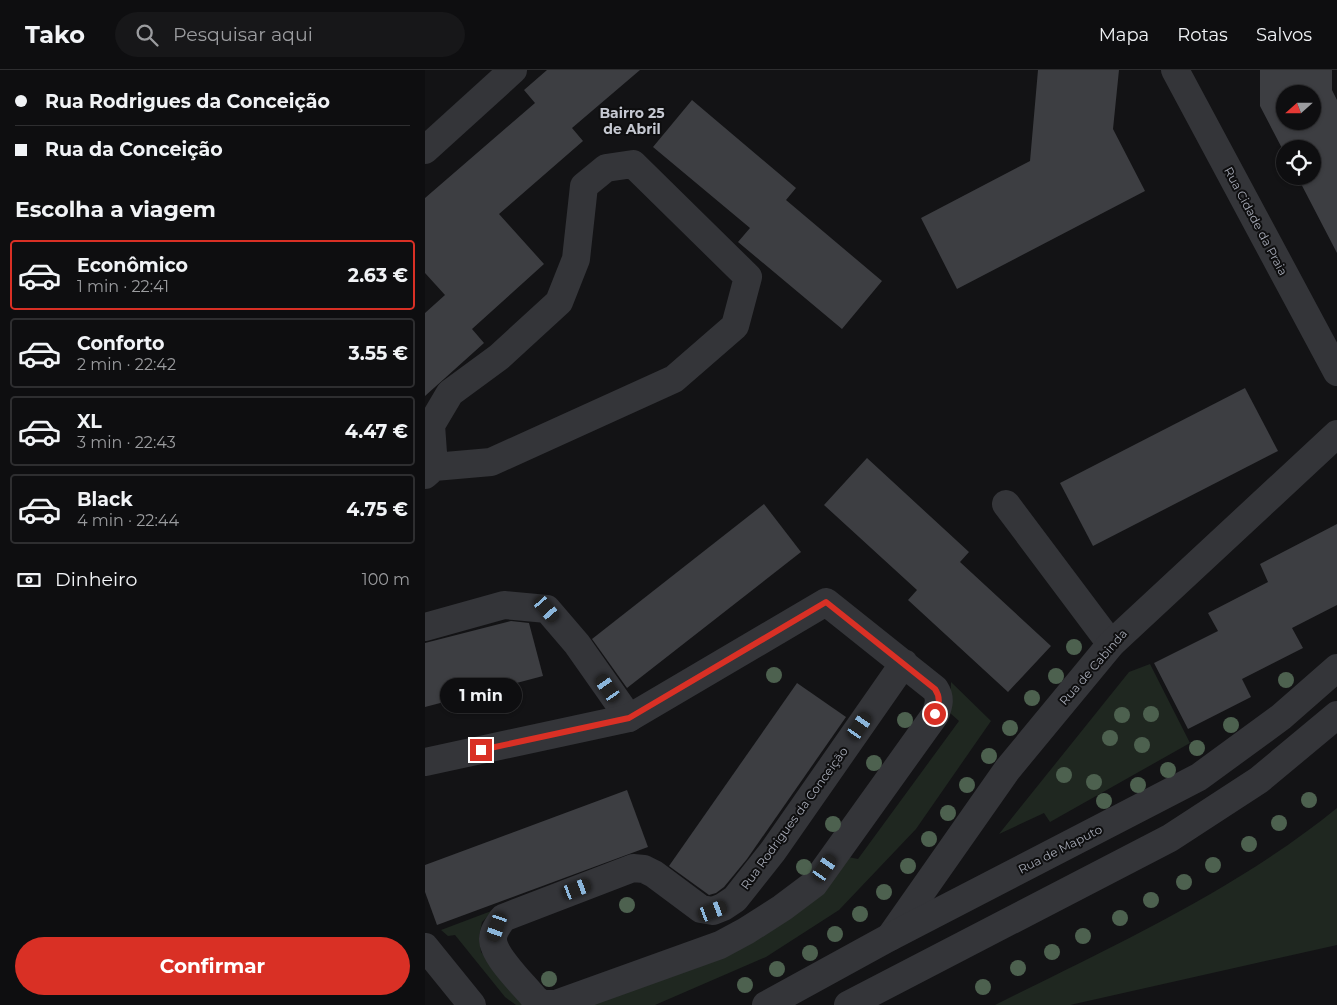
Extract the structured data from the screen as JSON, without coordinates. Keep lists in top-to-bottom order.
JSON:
{
  "streets": {
    "street": [
      "Rua Cidade da Praia",
      "Rua de Cabinda",
      "Rua Rodrigues da Conceição",
      "Rua de Maputo"
    ]
  },
  "crossings": [
    ["Rua de Cabinda", "Rua de Maputo"]
  ],
  "districts": ["Bairro 25 de Abril"],
  "north": "left",
  "page": {
    "header": "Tako",
    "search": "Pesquisar aqui",
    "nav": ["Mapa", "Rotas", "Salvos"],
    "banner": ["Rua Rodrigues da Conceição", "Rua da Conceição"],
    "heading": "Escolha a viagem",
    "list": [
      {
        "name": "Econômico",
        "note": "1 min · 22:41",
        "value": "2.63 €"
      },
      {
        "name": "Conforto",
        "note": "2 min · 22:42",
        "value": "3.55 €"
      },
      {
        "name": "XL",
        "note": "3 min · 22:43",
        "value": "4.47 €"
      },
      {
        "name": "Black",
        "note": "4 min · 22:44",
        "value": "4.75 €"
      }
    ],
    "pay": ["Dinheiro", "100 m"],
    "bubble": "1 min",
    "buttons": "Confirmar"
  }
}
